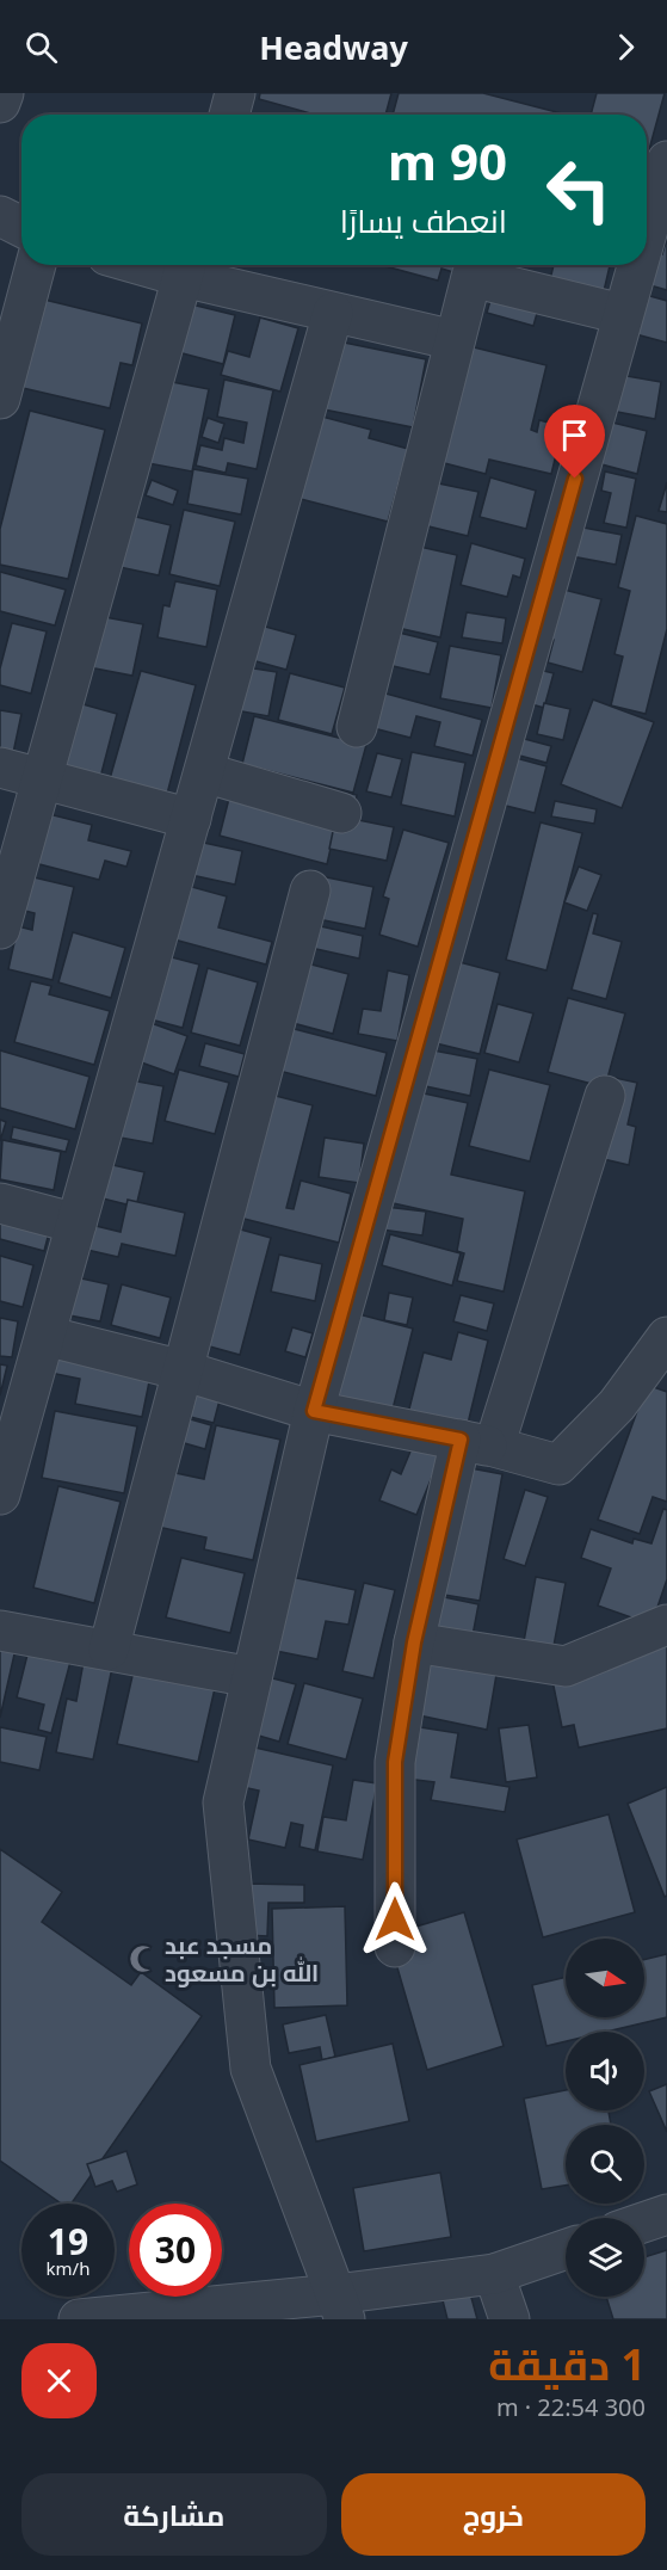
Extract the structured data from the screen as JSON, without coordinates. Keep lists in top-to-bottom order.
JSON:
{
  "places": {
    "mosque": ["مسجد عبد الله بن مسعود"]
  },
  "north": "right",
  "page": {
    "header": "Headway",
    "turn": ["90 m", "انعطف يسارًا"],
    "speed": "19 km/h",
    "limit": "30",
    "heading": ["1 دقيقة", "300 m · 22:54"],
    "buttons": ["خروج", "مشاركة"]
  }
}
